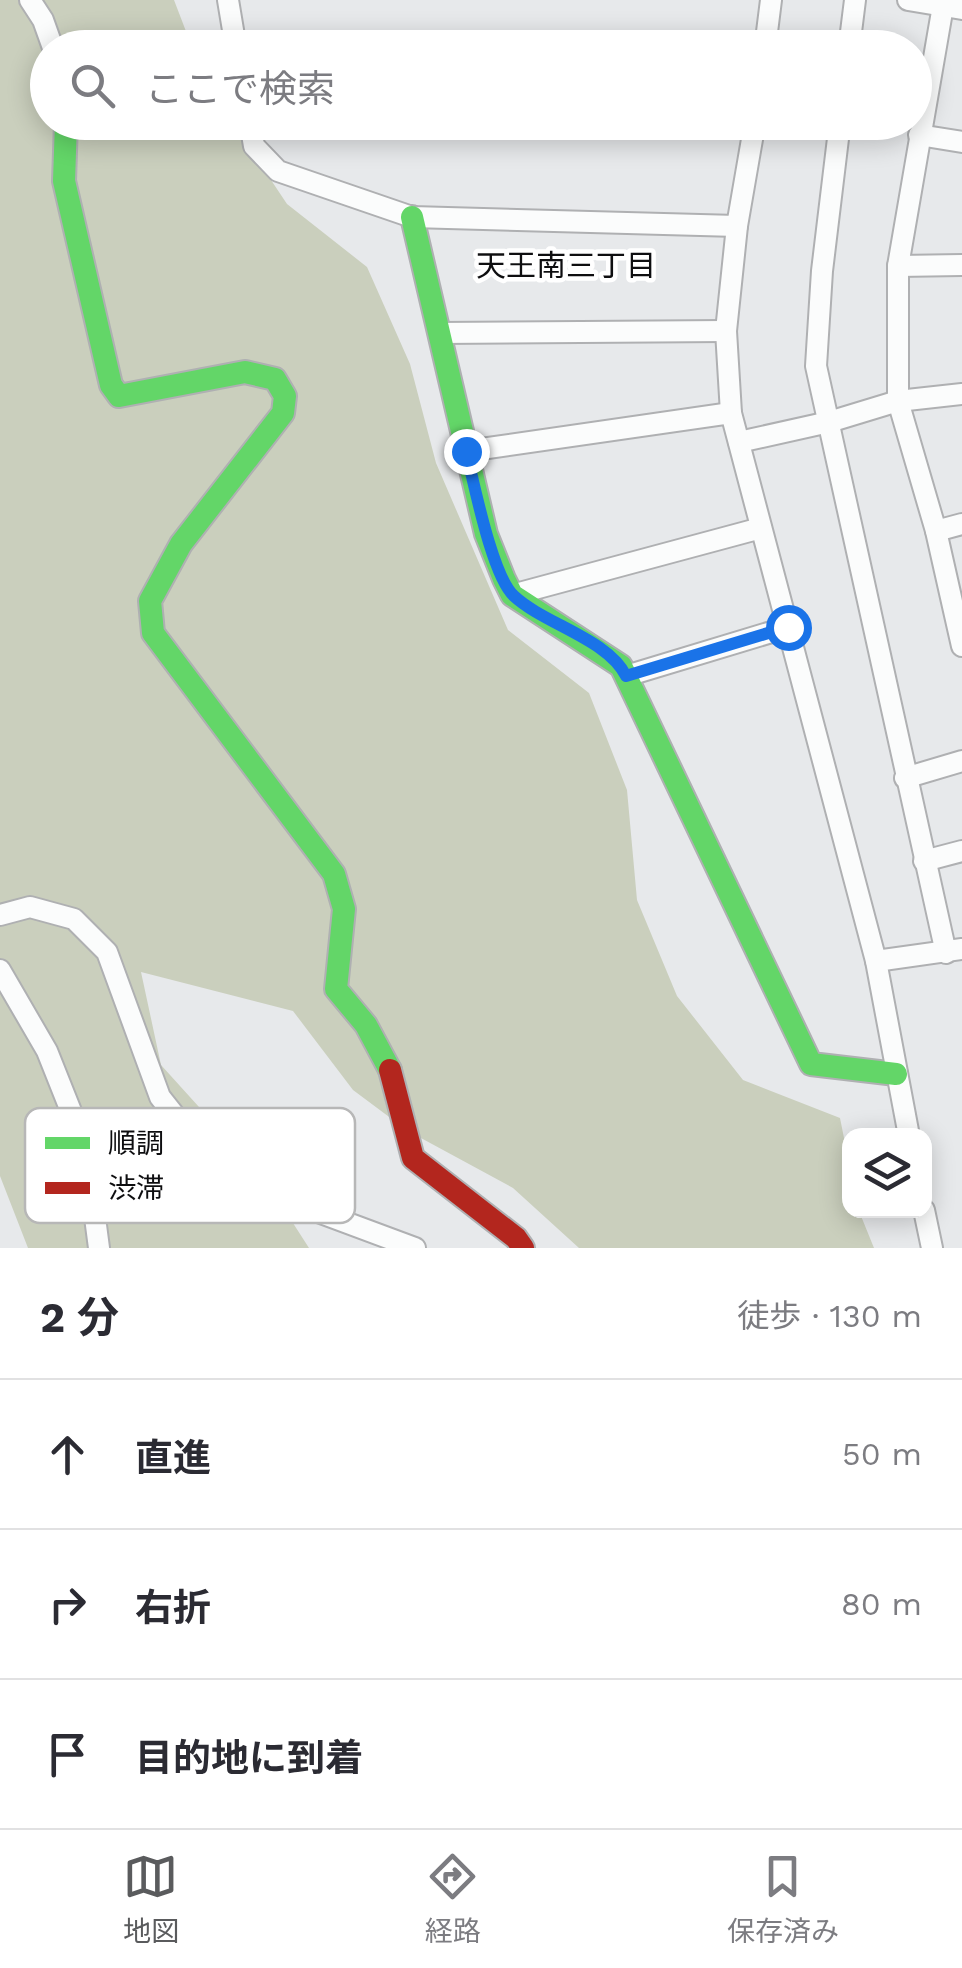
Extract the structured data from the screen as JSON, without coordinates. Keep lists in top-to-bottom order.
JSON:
{
  "districts": ["天王南三丁目"],
  "legend": ["順調", "渋滞"],
  "page": {
    "search": "ここで検索",
    "heading": ["2 分", "徒歩 · 130 m"],
    "list": [
      ["直進", "50 m"],
      ["右折", "80 m"],
      "目的地に到着"
    ],
    "nav": ["地図", "経路", "保存済み"]
  }
}
